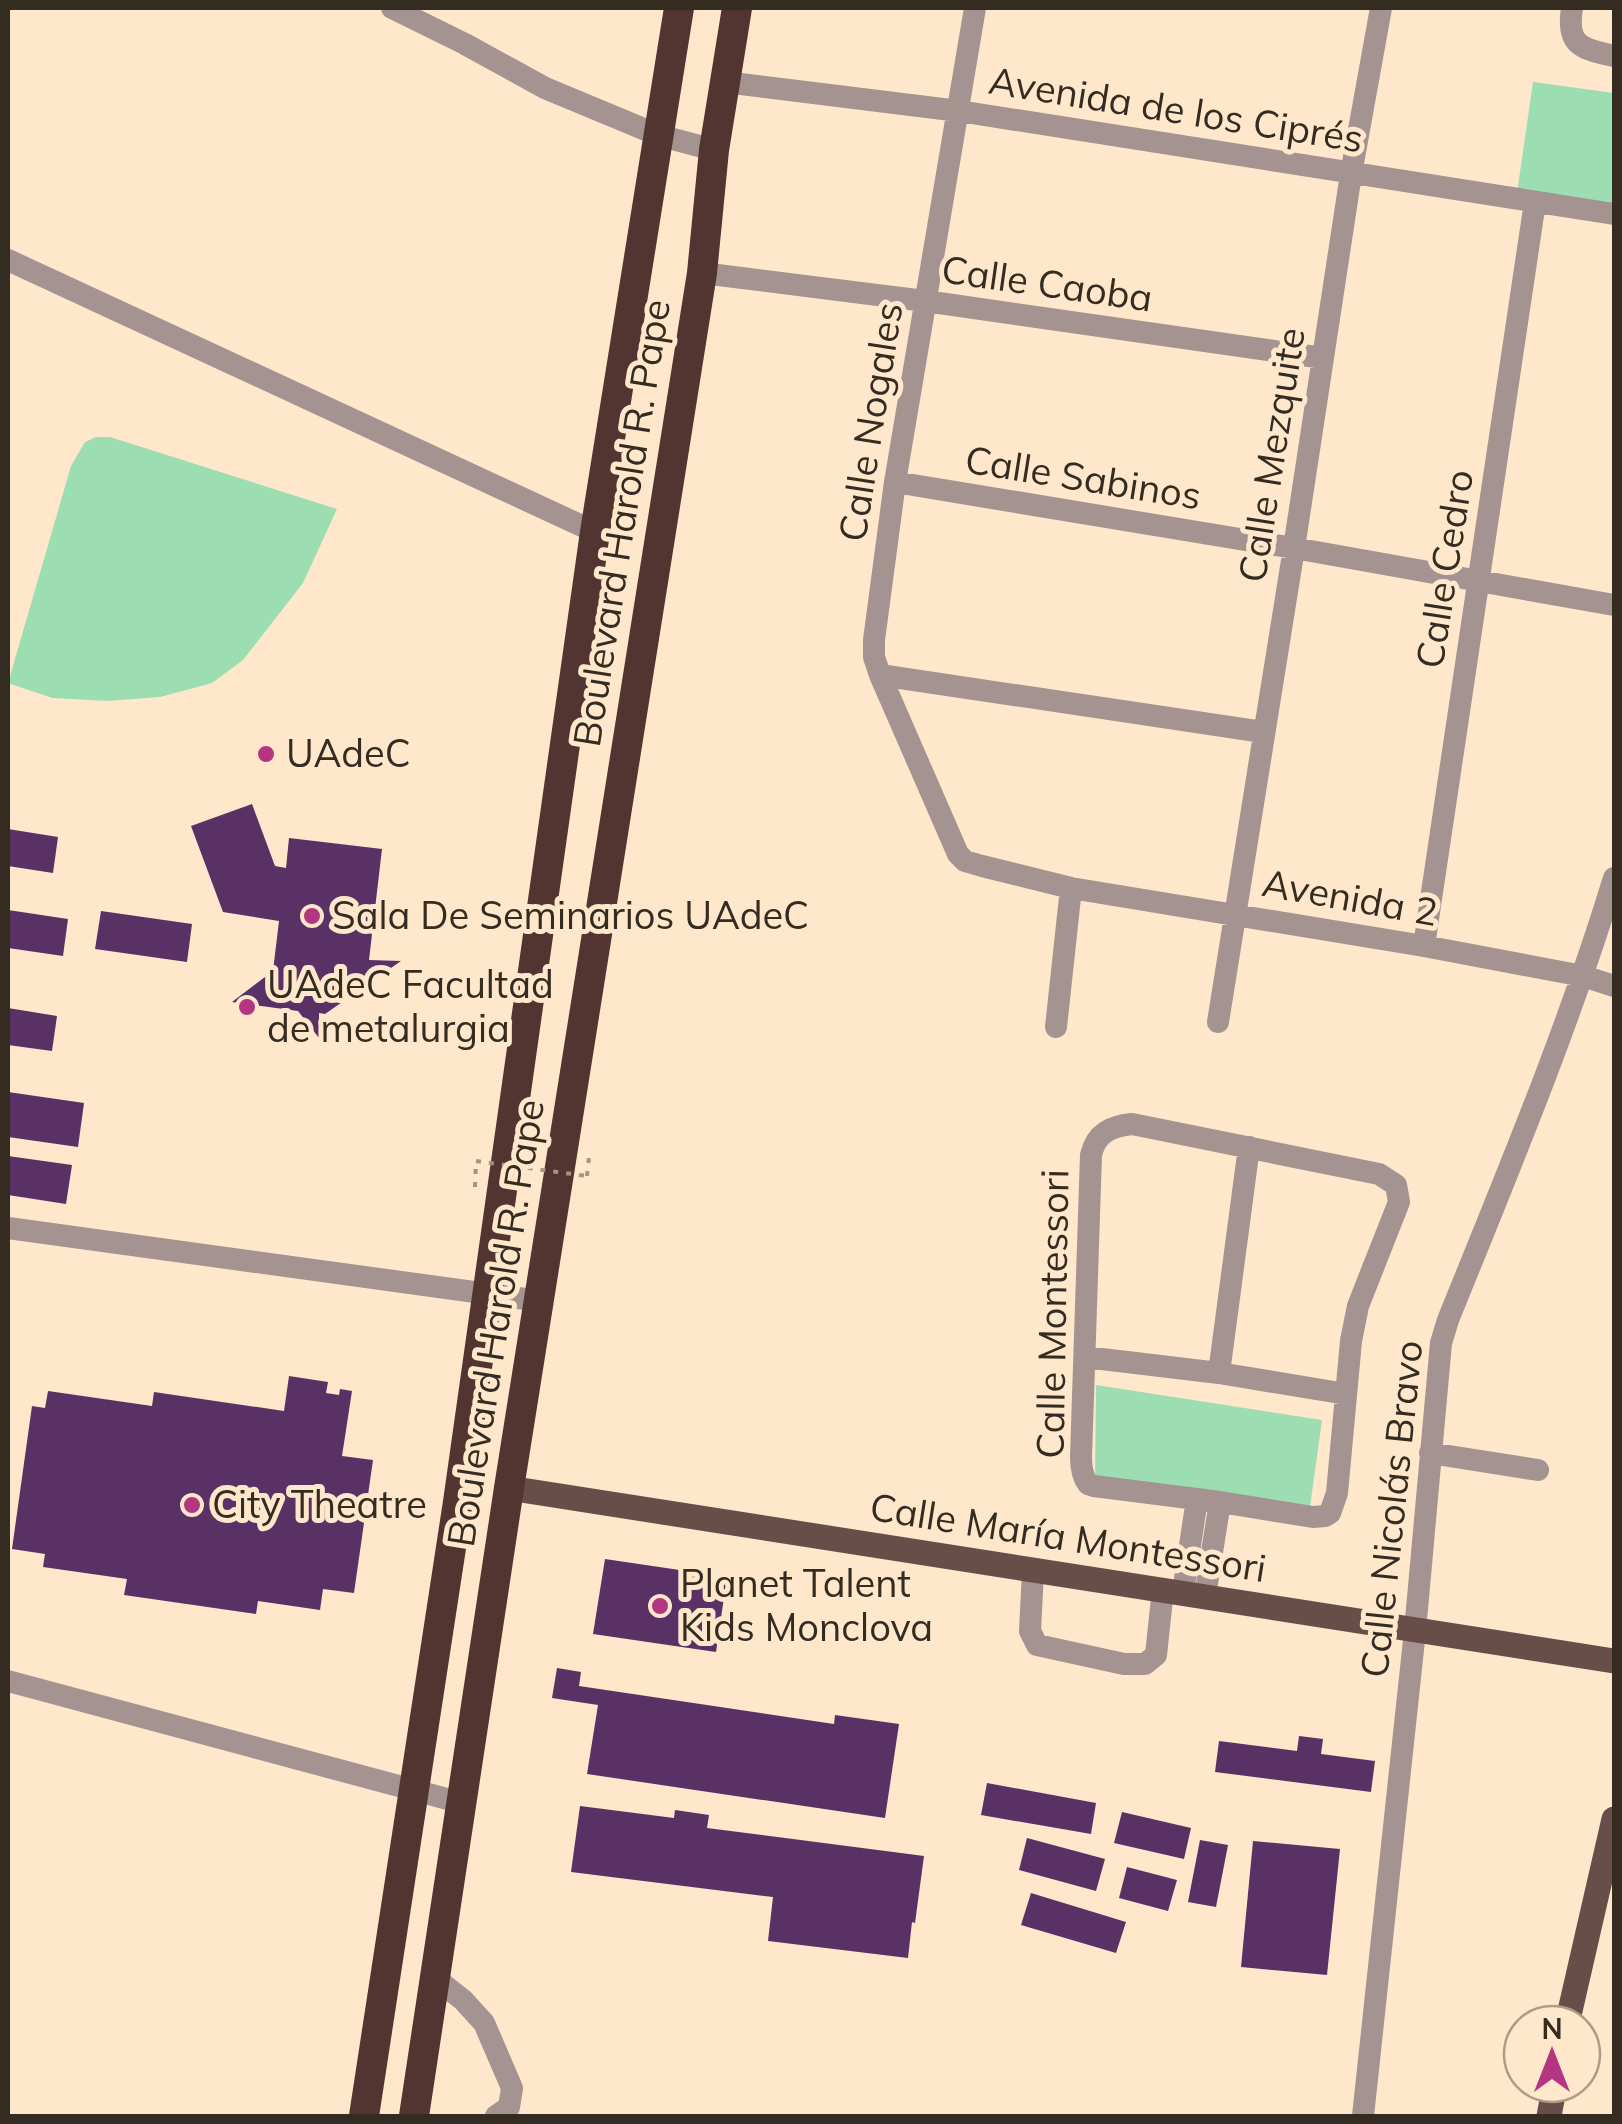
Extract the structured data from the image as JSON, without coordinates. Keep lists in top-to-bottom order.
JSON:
{
  "streets": {
    "highway": ["Boulevard Harold R. Pape"],
    "main road": ["Calle María Montessori"],
    "street": [
      "Avenida de los Ciprés",
      "Calle Caoba",
      "Calle Nogales",
      "Calle Mezquite",
      "Calle Sabinos",
      "Calle Cedro",
      "Avenida 2",
      "Calle Montessori",
      "Calle Nicolás Bravo"
    ]
  },
  "crossings": [
    ["Avenida de los Ciprés", "Calle Nogales"],
    ["Avenida de los Ciprés", "Calle Mezquite"],
    ["Avenida de los Ciprés", "Boulevard Harold R. Pape"],
    ["Avenida de los Ciprés", "Calle Cedro"],
    ["Calle Caoba", "Calle Nogales"],
    ["Calle Caoba", "Calle Mezquite"],
    ["Calle Caoba", "Boulevard Harold R. Pape"],
    ["Calle Nogales", "Calle Sabinos"],
    ["Calle Nogales", "Avenida 2"],
    ["Calle Mezquite", "Calle Sabinos"],
    ["Calle Mezquite", "Avenida 2"],
    ["Calle Sabinos", "Calle Cedro"],
    ["Boulevard Harold R. Pape", "Calle María Montessori"],
    ["Calle Cedro", "Avenida 2"],
    ["Avenida 2", "Calle Nicolás Bravo"],
    ["Calle Nicolás Bravo", "Calle María Montessori"]
  ],
  "places": [
    "UAdeC",
    "Sala De Seminarios UAdeC",
    "UAdeC Facultad de metalurgia",
    "City Theatre",
    "Planet Talent Kids Monclova"
  ],
  "north": "top"
}
